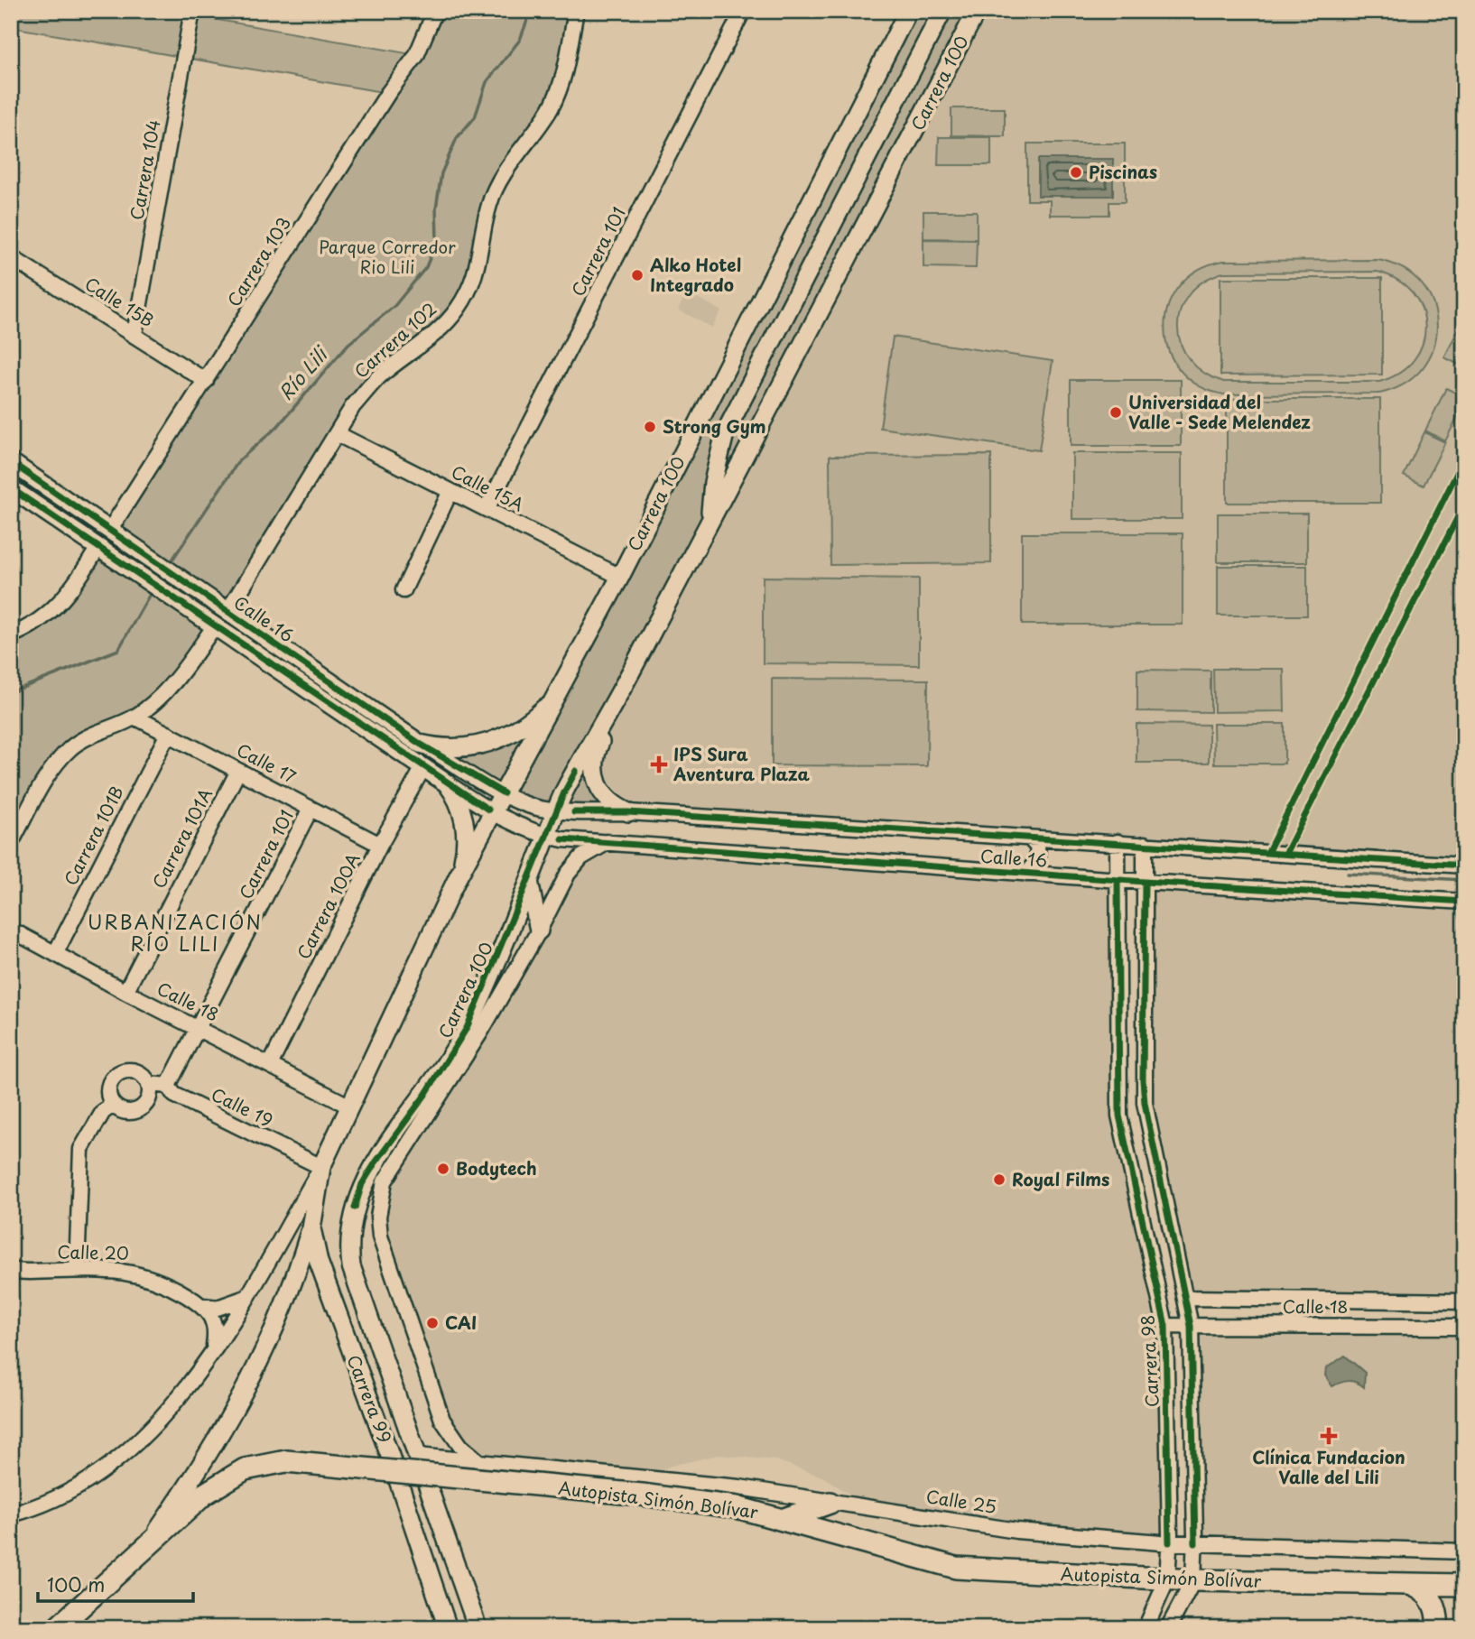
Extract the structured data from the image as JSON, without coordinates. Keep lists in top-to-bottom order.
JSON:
{
  "streets": {
    "highway": ["Autopista Simón Bolívar"],
    "main road": ["Carrera 100", "Calle 16", "Carrera 99"],
    "street": [
      "Carrera 104",
      "Carrera 101",
      "Carrera 103",
      "Calle 15B",
      "Carrera 102",
      "Calle 15A",
      "Calle 17",
      "Carrera 101B",
      "Carrera 101A",
      "Carrera 100A",
      "Calle 18",
      "Calle 19",
      "Calle 20",
      "Carrera 98",
      "Calle 25"
    ]
  },
  "crossings": [
    ["Carrera 100", "Calle 15A"],
    ["Carrera 100", "Calle 16"],
    ["Carrera 100", "Calle 18"],
    ["Carrera 100", "Calle 19"],
    ["Carrera 100", "Carrera 99"],
    ["Carrera 100", "Calle 25"],
    ["Carrera 104", "Calle 15B"],
    ["Carrera 101", "Calle 15A"],
    ["Carrera 101", "Calle 17"],
    ["Carrera 101", "Calle 18"],
    ["Carrera 101", "Calle 19"],
    ["Carrera 103", "Calle 15B"],
    ["Carrera 103", "Calle 16"],
    ["Carrera 102", "Calle 15A"],
    ["Carrera 102", "Calle 16"],
    ["Calle 16", "Carrera 100A"],
    ["Calle 16", "Carrera 98"],
    ["Calle 17", "Carrera 101B"],
    ["Calle 17", "Carrera 101A"],
    ["Calle 17", "Carrera 100A"],
    ["Carrera 101B", "Calle 18"],
    ["Carrera 101A", "Calle 18"],
    ["Carrera 100A", "Calle 18"],
    ["Calle 18", "Carrera 98"],
    ["Calle 19", "Carrera 99"],
    ["Carrera 98", "Autopista Simón Bolívar"],
    ["Carrera 98", "Calle 25"],
    ["Carrera 99", "Calle 25"]
  ],
  "districts": ["URBANIZACIÓN RÍO LILI"],
  "water": ["Río Lili"],
  "parks": ["Parque Corredor Rio Lili"],
  "places": {
    "other": [
      "Piscinas",
      "Alko Hotel Integrado",
      "Universidad del Valle - Sede Melendez",
      "Strong Gym",
      "Bodytech",
      "Royal Films",
      "CAI"
    ],
    "health": ["IPS Sura Aventura Plaza", "Clínica Fundacion Valle del Lili"]
  },
  "scale_bar": "100 m"
}
